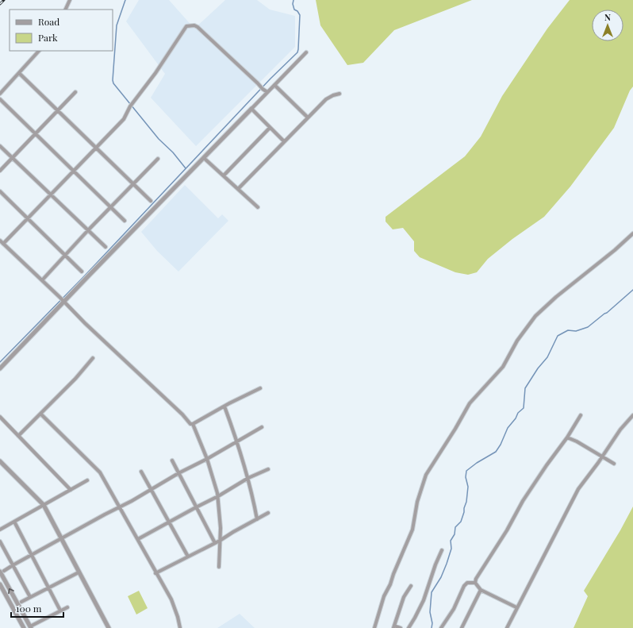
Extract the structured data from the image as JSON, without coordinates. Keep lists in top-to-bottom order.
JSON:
{
  "legend": ["Road", "Park"],
  "scale_bar": "100 m",
  "north": "top"
}
